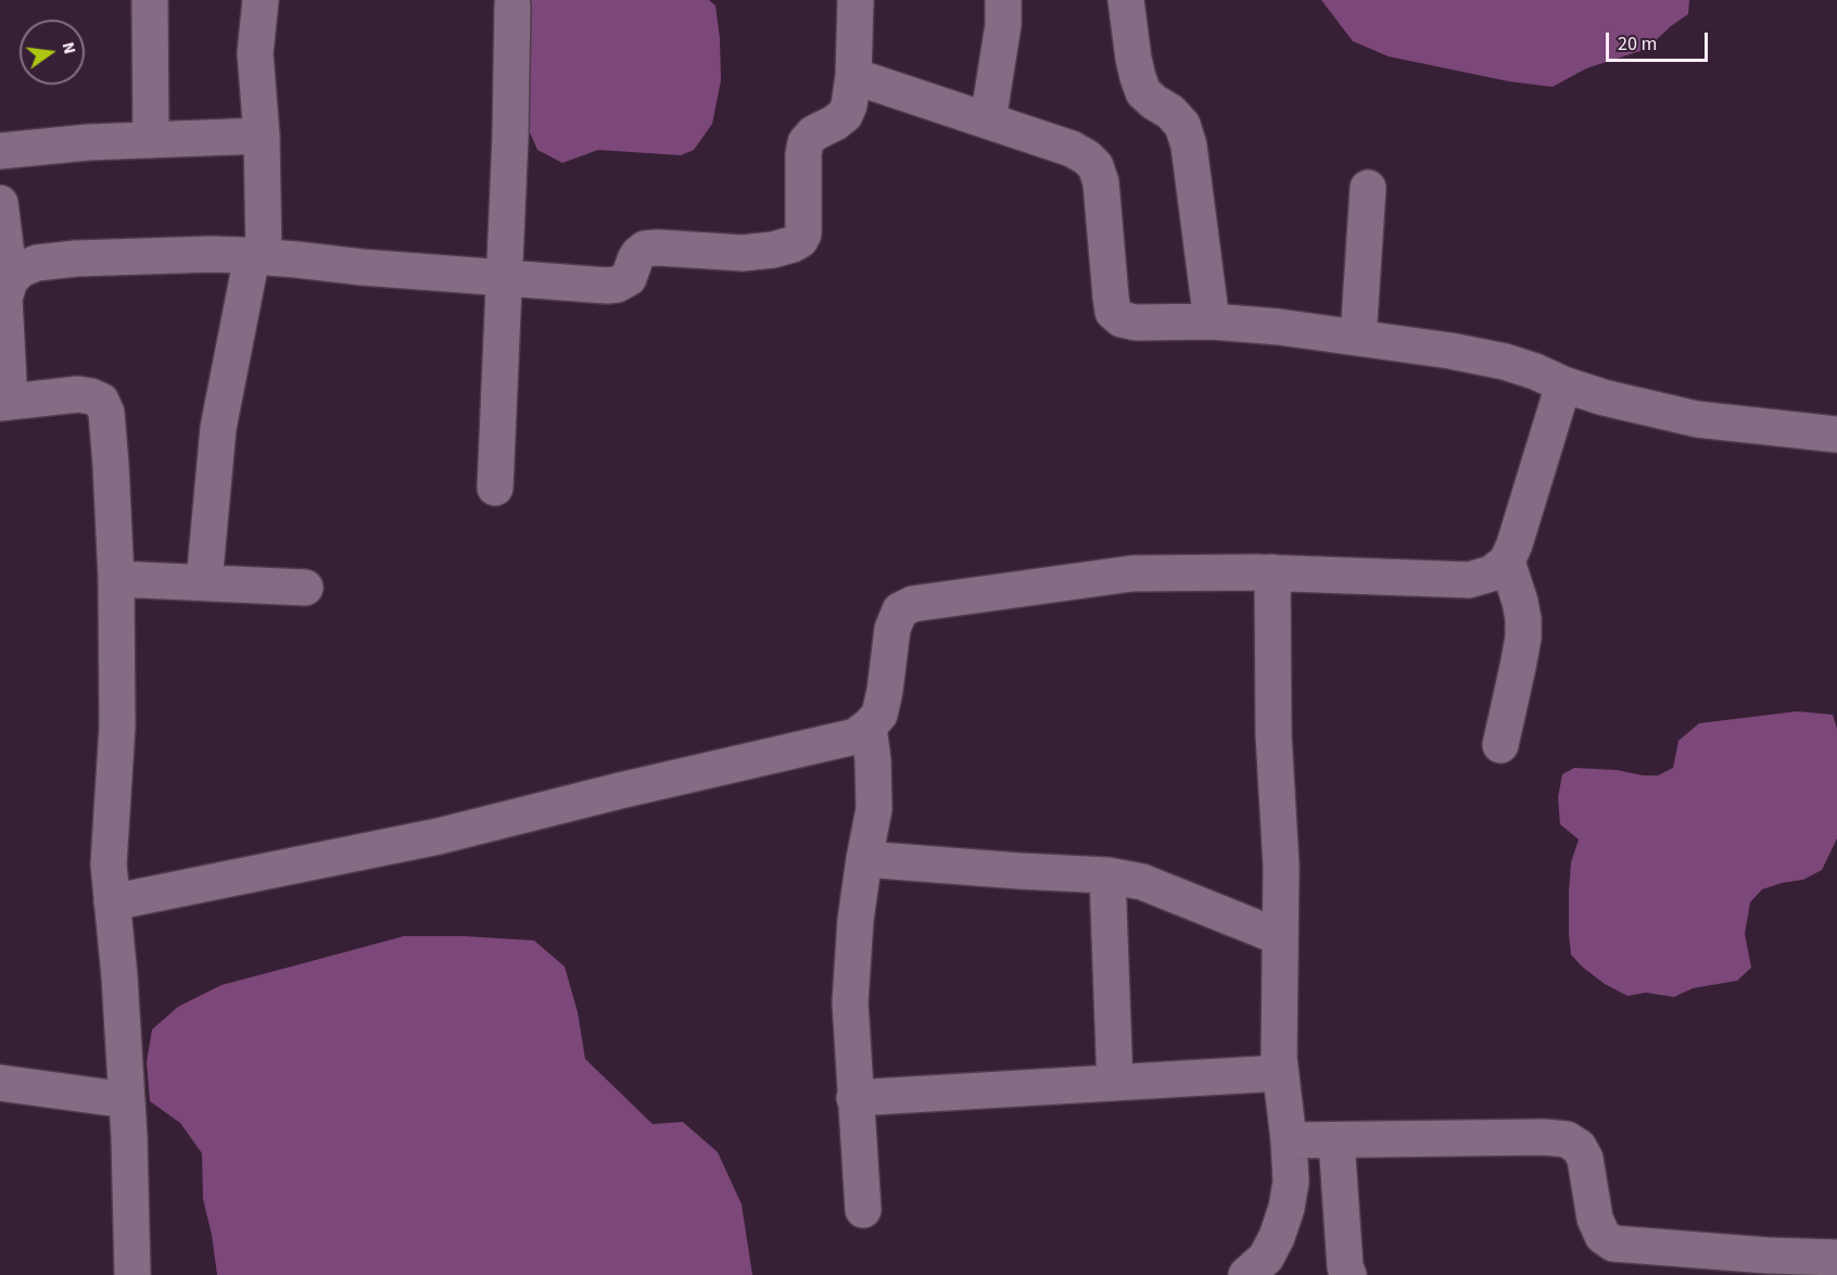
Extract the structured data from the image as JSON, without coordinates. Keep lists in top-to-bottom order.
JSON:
{
  "scale_bar": "20 m",
  "north": "right"
}
